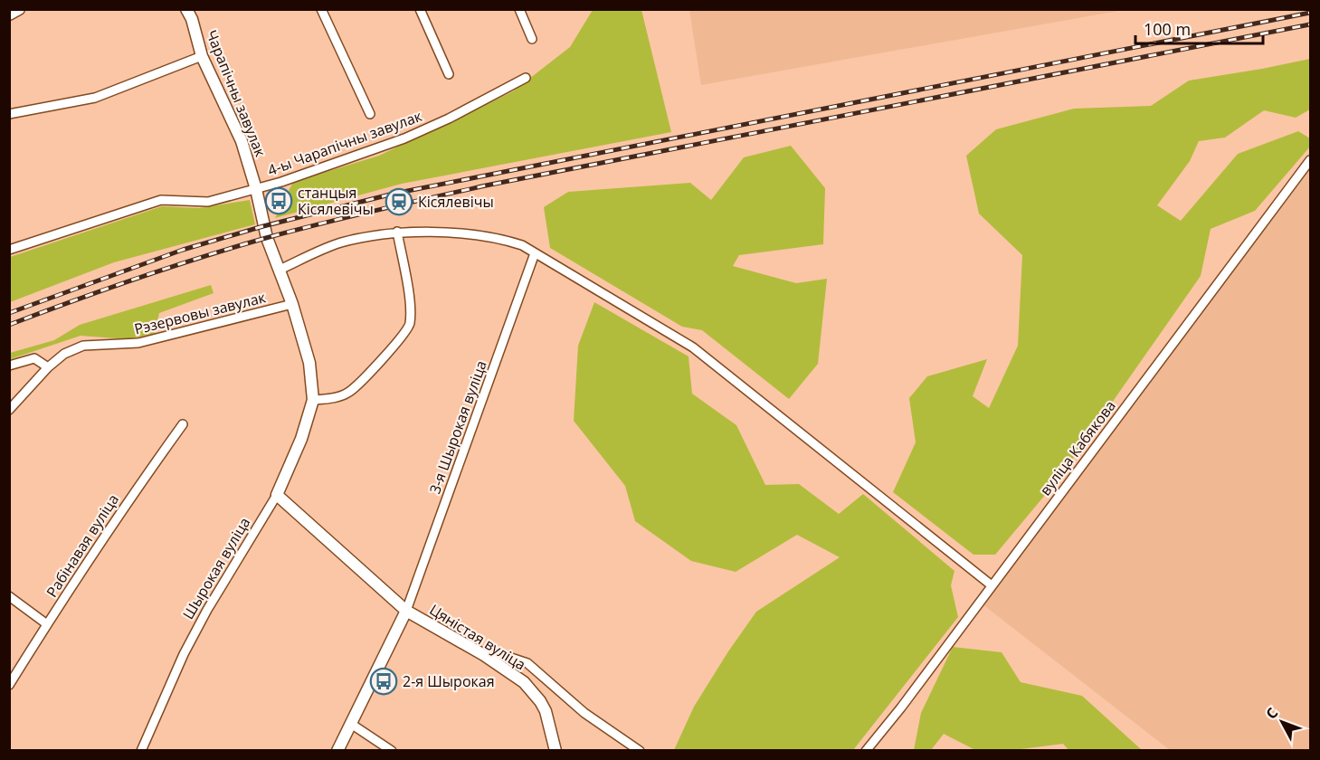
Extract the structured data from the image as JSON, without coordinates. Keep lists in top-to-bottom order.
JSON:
{
  "streets": {
    "street": [
      "Чарапічны завулак",
      "4-ы Чарапічны завулак",
      "Рэзервовы завулак",
      "3-я Шырокая вуліца",
      "вуліца Кабякова",
      "Рабінавая вуліца",
      "Шырокая вуліца",
      "Цяністая вуліца"
    ]
  },
  "crossings": [
    ["Чарапічны завулак", "4-ы Чарапічны завулак"],
    ["Чарапічны завулак", "Шырокая вуліца"],
    ["4-ы Чарапічны завулак", "Шырокая вуліца"],
    ["Рэзервовы завулак", "Шырокая вуліца"],
    ["3-я Шырокая вуліца", "Цяністая вуліца"],
    ["Шырокая вуліца", "Цяністая вуліца"]
  ],
  "places": {
    "bus stop": ["станцыя Кісялевічы", "2-я Шырокая"],
    "station": ["Кісялевічы"]
  },
  "scale_bar": "100 m",
  "north": "top left"
}
